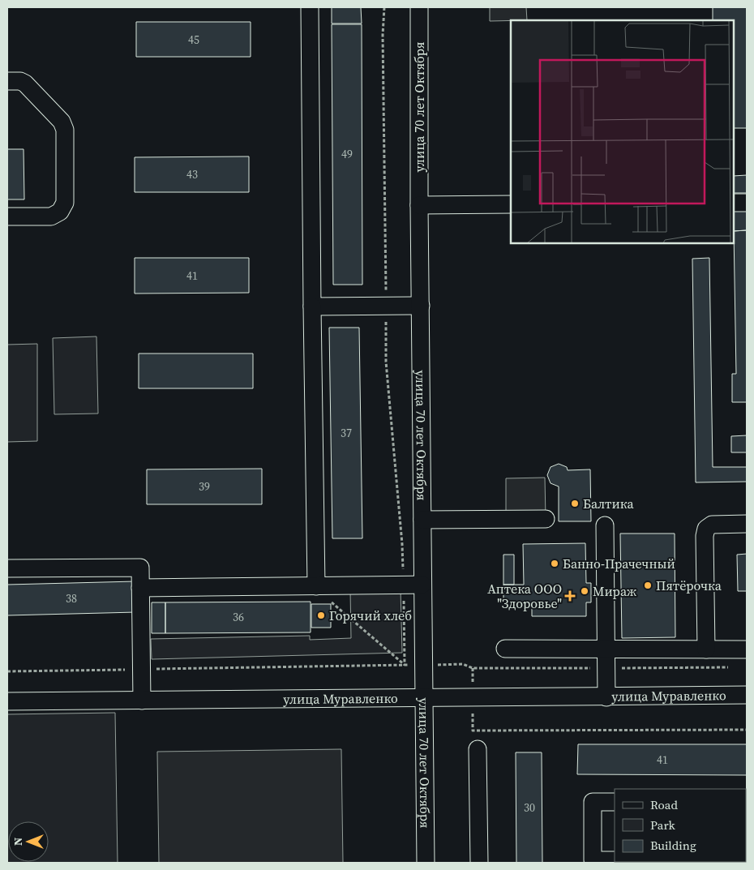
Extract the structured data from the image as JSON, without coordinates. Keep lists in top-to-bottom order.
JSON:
{
  "streets": {
    "street": ["улица 70 лет Октября", "улица Муравленко"]
  },
  "crossings": [
    ["улица 70 лет Октября", "улица Муравленко"]
  ],
  "places": {
    "other": [
      "Балтика",
      "Банно-Прачечный",
      "Пятёрочка",
      "Мираж",
      "Горячий хлеб"
    ],
    "health": ["Аптека ООО \"Здоровье\""]
  },
  "house_numbers": [
    "45",
    "49",
    "43",
    "41",
    "37",
    "39",
    "38",
    "36",
    "41",
    "30"
  ],
  "legend": ["Road", "Park", "Building"],
  "north": "left"
}
